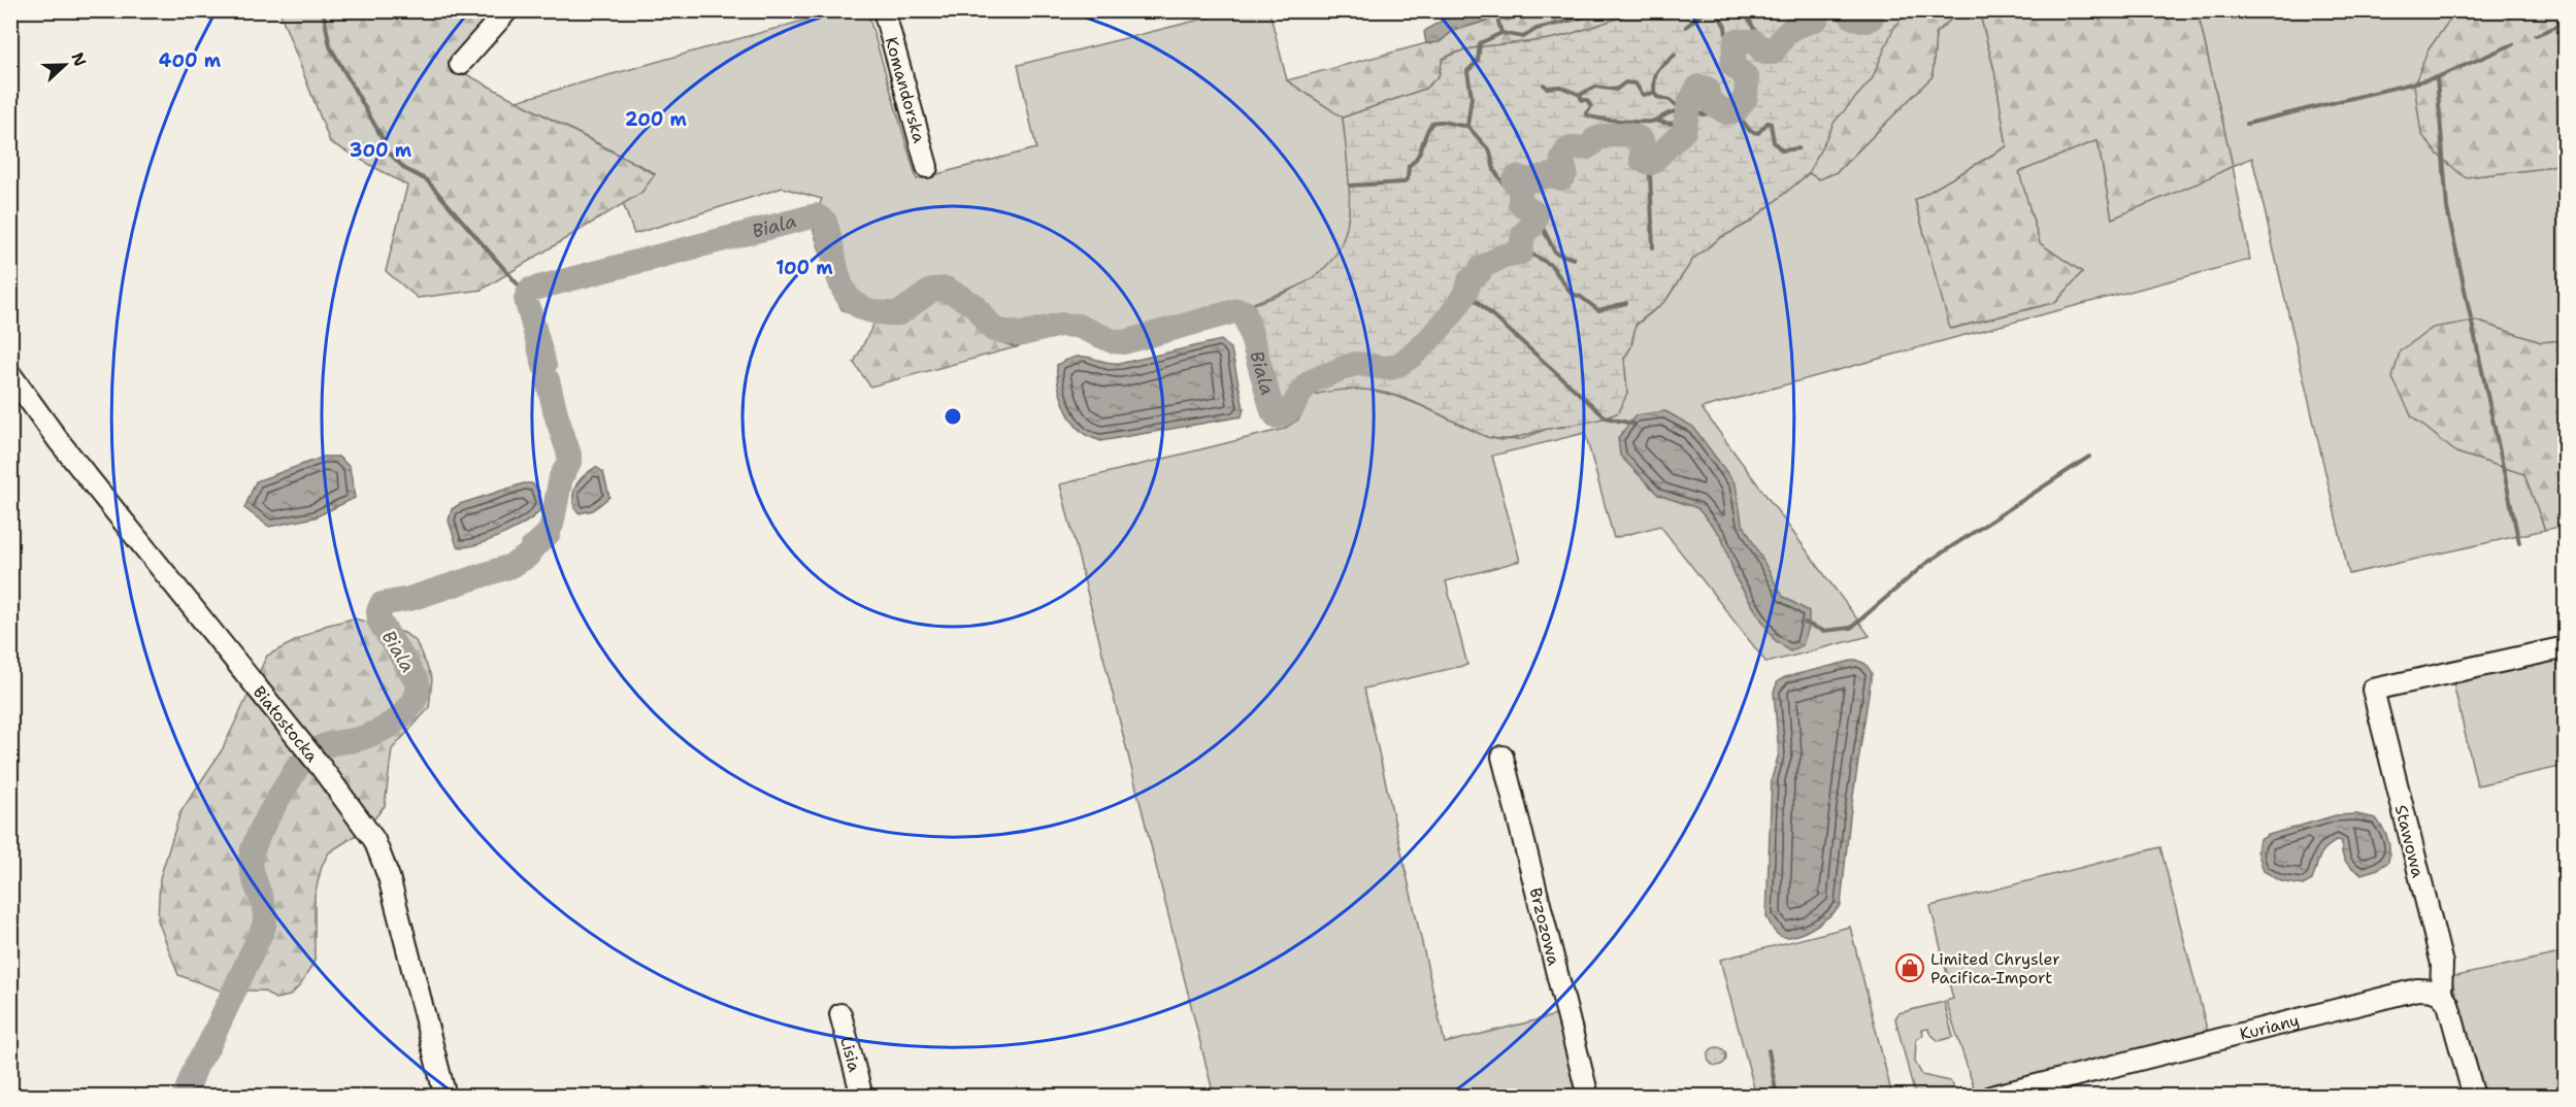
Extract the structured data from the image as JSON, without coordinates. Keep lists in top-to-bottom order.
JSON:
{
  "streets": {
    "street": [
      "Komandorska",
      "Białostocka",
      "Stawowa",
      "Brzozowa",
      "Kuriany",
      "Lisia"
    ]
  },
  "crossings": [
    ["Stawowa", "Kuriany"]
  ],
  "water": ["Biala"],
  "places": {
    "shop": ["Limited Chrysler Pacifica-Import"]
  },
  "north": "right",
  "rings": [
    "400 m",
    "200 m",
    "300 m",
    "100 m"
  ]
}
